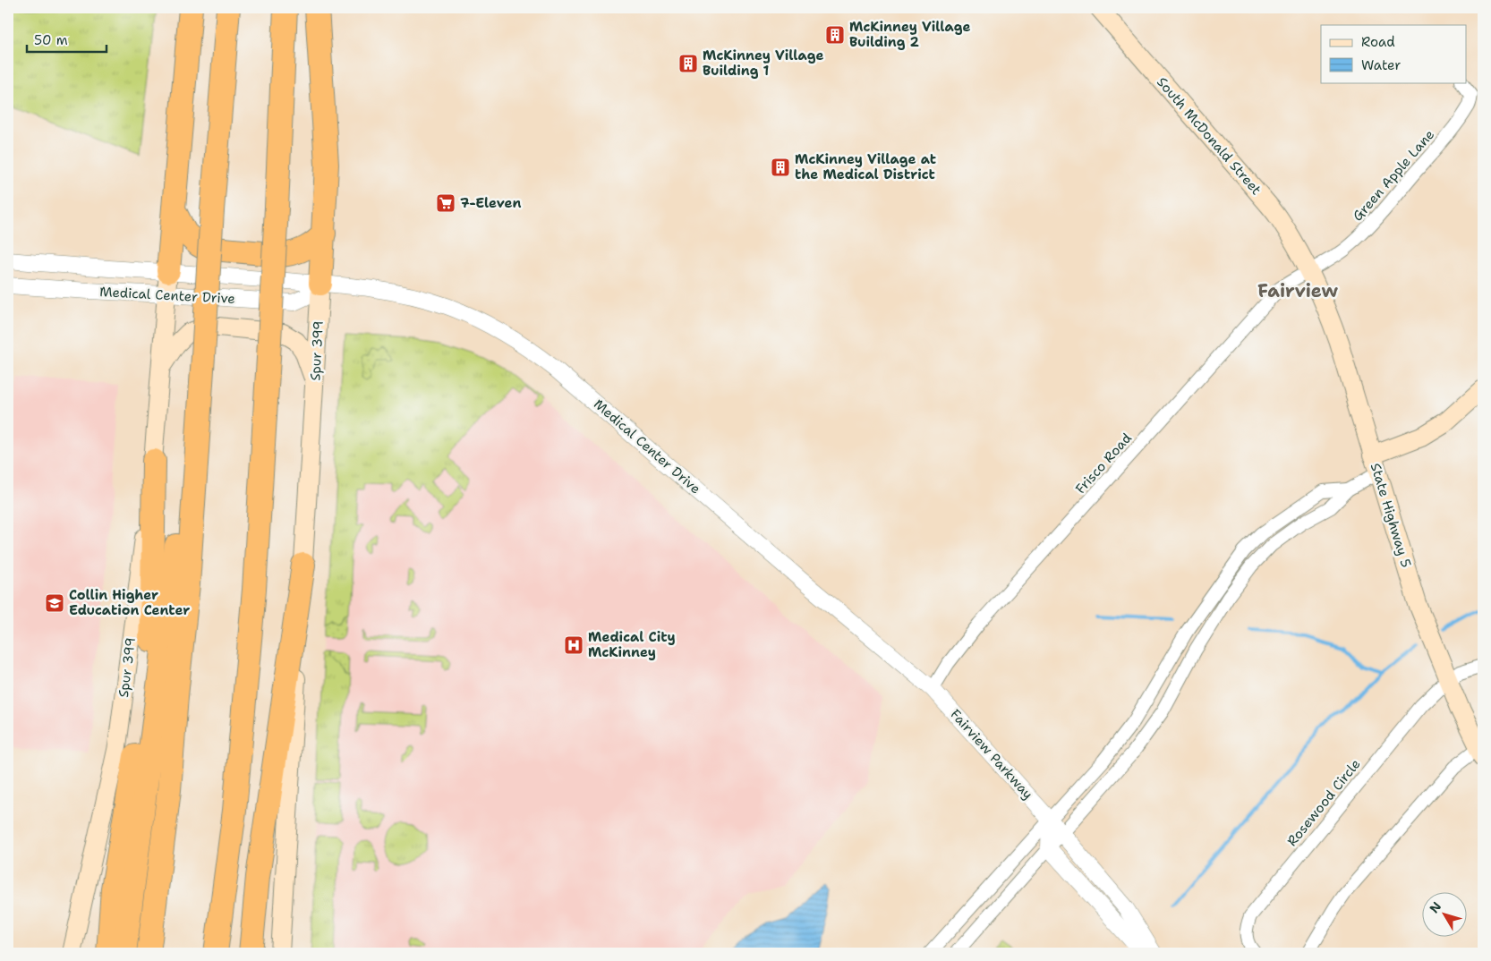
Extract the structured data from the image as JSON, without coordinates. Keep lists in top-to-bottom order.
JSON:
{
  "streets": {
    "main road": ["South McDonald Street", "Spur 399", "State Highway 5"],
    "street": [
      "Green Apple Lane",
      "Medical Center Drive",
      "Frisco Road",
      "Fairview Parkway",
      "Rosewood Circle"
    ]
  },
  "crossings": [
    ["South McDonald Street", "Green Apple Lane"],
    ["South McDonald Street", "Frisco Road"],
    ["South McDonald Street", "State Highway 5"],
    ["Green Apple Lane", "Frisco Road"],
    ["Green Apple Lane", "State Highway 5"],
    ["Medical Center Drive", "Spur 399"],
    ["Medical Center Drive", "Frisco Road"],
    ["Medical Center Drive", "Fairview Parkway"],
    ["Frisco Road", "State Highway 5"],
    ["Frisco Road", "Fairview Parkway"],
    ["State Highway 5", "Rosewood Circle"]
  ],
  "districts": ["Fairview"],
  "places": {
    "building": ["McKinney Village Building 2", "McKinney Village Building 1", "McKinney Village at the Medical District"],
    "supermarket": ["7-Eleven"],
    "school or university": ["Collin Higher Education Center"],
    "hospital": ["Medical City McKinney"]
  },
  "legend": ["Road", "Water"],
  "scale_bar": "50 m",
  "north": "top left"
}
